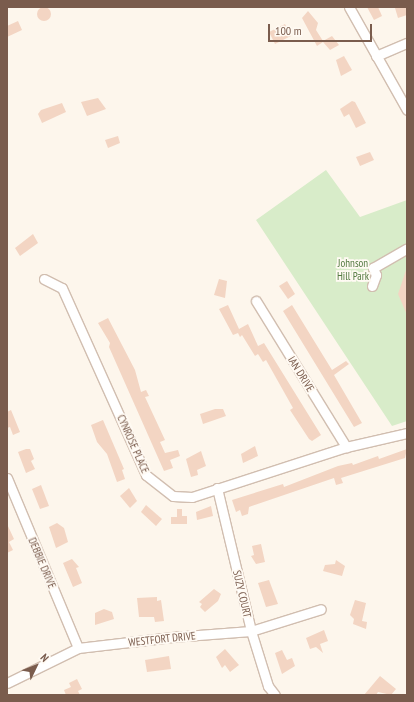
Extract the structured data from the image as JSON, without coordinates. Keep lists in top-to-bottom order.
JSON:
{
  "streets": {
    "street": [
      "IAN DRIVE",
      "CYNROSE PLACE",
      "DEBBIE DRIVE",
      "SUZY COURT",
      "WESTFORT DRIVE"
    ]
  },
  "crossings": [
    ["IAN DRIVE", "CYNROSE PLACE"],
    ["CYNROSE PLACE", "SUZY COURT"],
    ["DEBBIE DRIVE", "WESTFORT DRIVE"],
    ["SUZY COURT", "WESTFORT DRIVE"]
  ],
  "parks": ["Johnson Hill Park"],
  "scale_bar": "100 m",
  "north": "top right"
}
